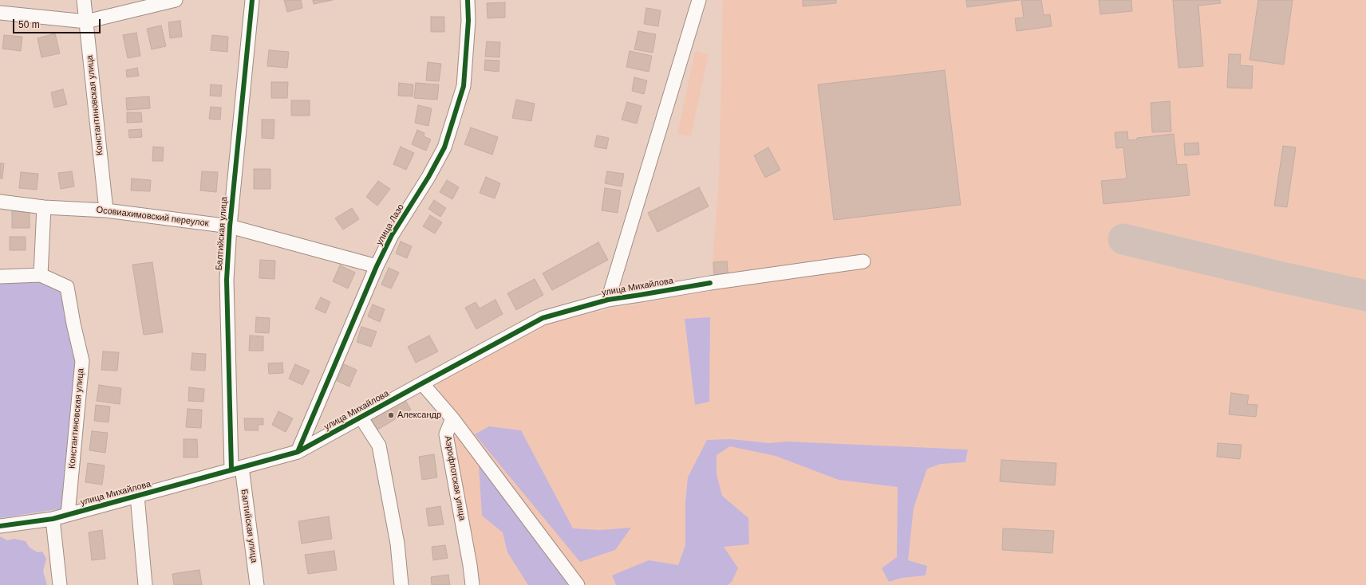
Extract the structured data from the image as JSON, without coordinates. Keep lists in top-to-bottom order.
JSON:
{
  "streets": {
    "street": [
      "Константиновская улица",
      "Осовиахимовский переулок",
      "улица Лазо",
      "Балтийская улица",
      "улица Михайлова",
      "Аэрофлотская улица"
    ]
  },
  "crossings": [
    ["Константиновская улица", "Осовиахимовский переулок"],
    ["Константиновская улица", "улица Михайлова"],
    ["Осовиахимовский переулок", "улица Лазо"],
    ["Осовиахимовский переулок", "Балтийская улица"],
    ["улица Лазо", "улица Михайлова"],
    ["Балтийская улица", "улица Михайлова"]
  ],
  "places": ["Александр"],
  "scale_bar": "50 m"
}
